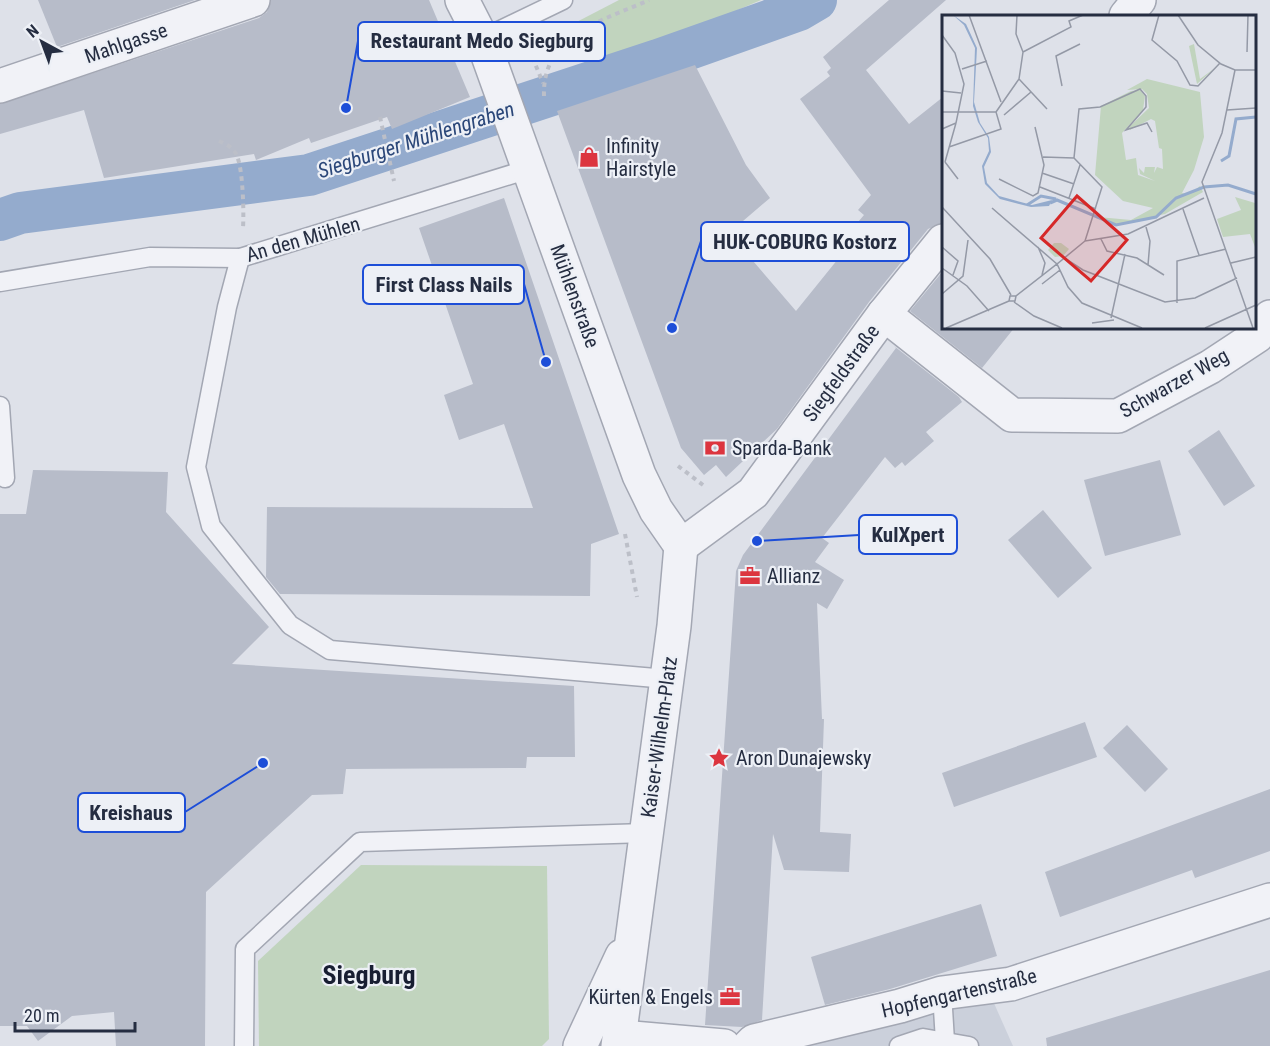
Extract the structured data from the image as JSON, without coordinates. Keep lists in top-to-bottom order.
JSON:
{
  "streets": {
    "street": [
      "Mahlgasse",
      "Mühlenstraße",
      "Siegfeldstraße",
      "Schwarzer Weg",
      "Kaiser-Wilhelm-Platz",
      "Hopfengartenstraße"
    ],
    "lane": ["An den Mühlen"]
  },
  "crossings": [
    ["An den Mühlen", "Mühlenstraße"],
    ["Mühlenstraße", "Siegfeldstraße"],
    ["Mühlenstraße", "Kaiser-Wilhelm-Platz"],
    ["Siegfeldstraße", "Schwarzer Weg"],
    ["Siegfeldstraße", "Kaiser-Wilhelm-Platz"],
    ["Kaiser-Wilhelm-Platz", "Hopfengartenstraße"]
  ],
  "districts": ["Siegburg"],
  "water": ["Siegburger Mühlengraben"],
  "places": {
    "other": [
      "Restaurant Medo Siegburg",
      "HUK-COBURG Kostorz",
      "First Class Nails",
      "KulXpert",
      "Kreishaus"
    ],
    "shop": ["Infinity Hairstyle"],
    "bank": ["Sparda-Bank"],
    "office": ["Allianz", "Kürten & Engels"],
    "place": ["Aron Dunajewsky"]
  },
  "scale_bar": "20 m",
  "north": "top left"
}
